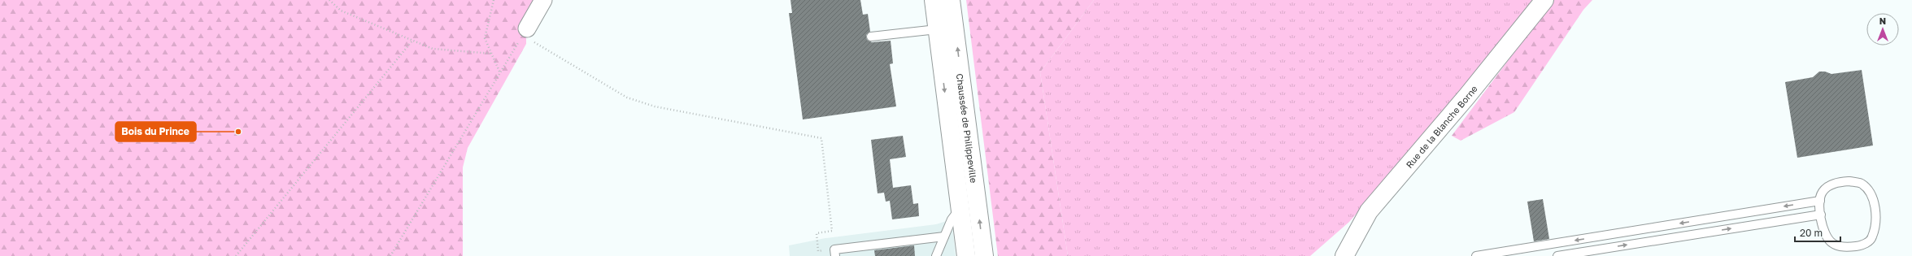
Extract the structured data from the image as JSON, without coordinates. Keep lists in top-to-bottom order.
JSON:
{
  "streets": {
    "main road": ["Rue de la Blanche Borne", "Chaussée de Philippeville"]
  },
  "places": ["Bois du Prince"],
  "scale_bar": "20 m",
  "north": "top"
}
